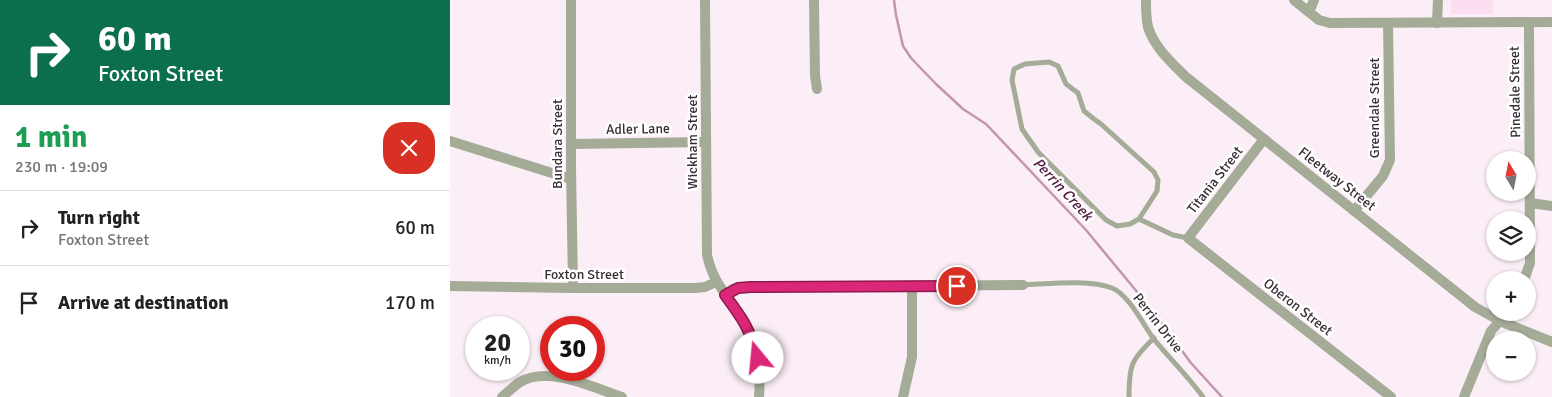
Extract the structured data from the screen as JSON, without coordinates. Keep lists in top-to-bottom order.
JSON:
{
  "streets": {
    "street": [
      "Pinedale Street",
      "Greendale Street",
      "Adler Lane",
      "Wickham Street",
      "Bundara Street",
      "Fleetway Street",
      "Titania Street",
      "Foxton Street",
      "Oberon Street"
    ],
    "lane": ["Perrin Drive"]
  },
  "crossings": [
    ["Greendale Street", "Fleetway Street"],
    ["Adler Lane", "Wickham Street"],
    ["Adler Lane", "Bundara Street"],
    ["Wickham Street", "Foxton Street"],
    ["Bundara Street", "Foxton Street"],
    ["Fleetway Street", "Titania Street"],
    ["Titania Street", "Oberon Street"]
  ],
  "water": ["Perrin Creek"],
  "north": "top",
  "page": {
    "turn": ["60 m", "Foxton Street"],
    "heading": ["1 min", "230 m · 19:09"],
    "map_buttons": ["+", "−"],
    "list": [
      {
        "name": "Turn right",
        "note": "Foxton Street",
        "value": "60 m"
      },
      {
        "name": "Arrive at destination",
        "value": "170 m"
      }
    ],
    "speed": "20 km/h",
    "limit": "30"
  }
}
